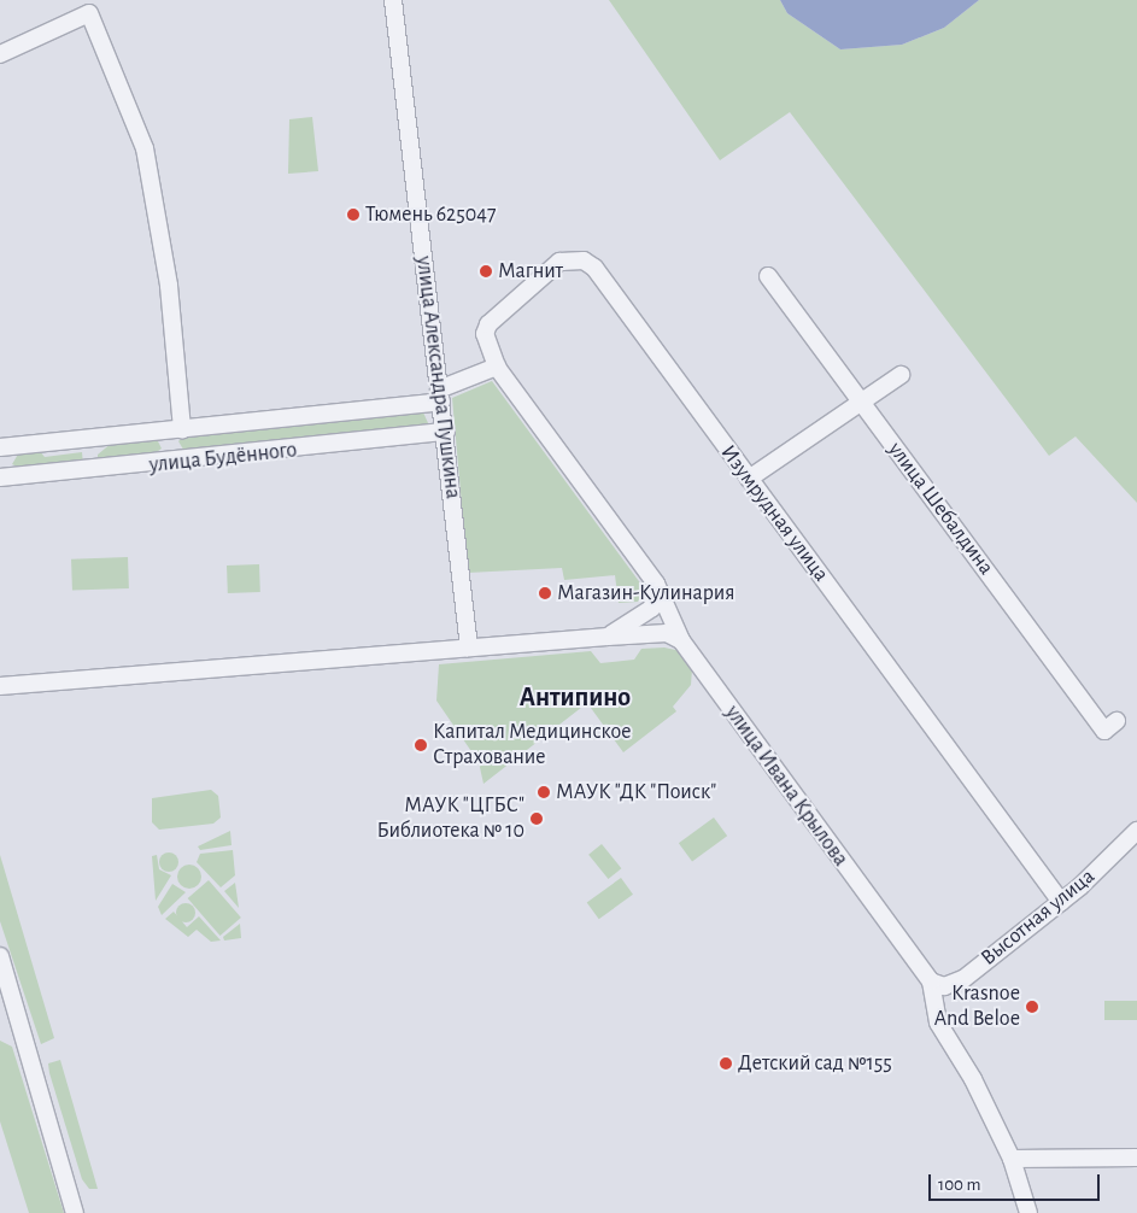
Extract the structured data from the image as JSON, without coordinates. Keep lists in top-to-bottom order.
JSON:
{
  "streets": {
    "street": [
      "улица Александра Пушкина",
      "улица Будённого",
      "улица Шебалдина",
      "Изумрудная улица",
      "улица Ивана Крылова",
      "Высотная улица"
    ]
  },
  "crossings": [
    ["улица Александра Пушкина", "улица Будённого"],
    ["улица Будённого", "Изумрудная улица"],
    ["улица Будённого", "улица Ивана Крылова"],
    ["Изумрудная улица", "улица Ивана Крылова"],
    ["Изумрудная улица", "Высотная улица"],
    ["улица Ивана Крылова", "Высотная улица"]
  ],
  "districts": ["Антипино"],
  "places": [
    "Тюмень 625047",
    "Магнит",
    "Магазин-Кулинария",
    "Капитал Медицинское Страхование",
    "МАУК \"ДК \"Поиск\"",
    "МАУК \"ЦГБС\" Библиотека № 10",
    "Krasnoe And Beloe",
    "Детский сад №155"
  ],
  "scale_bar": "100 m"
}
